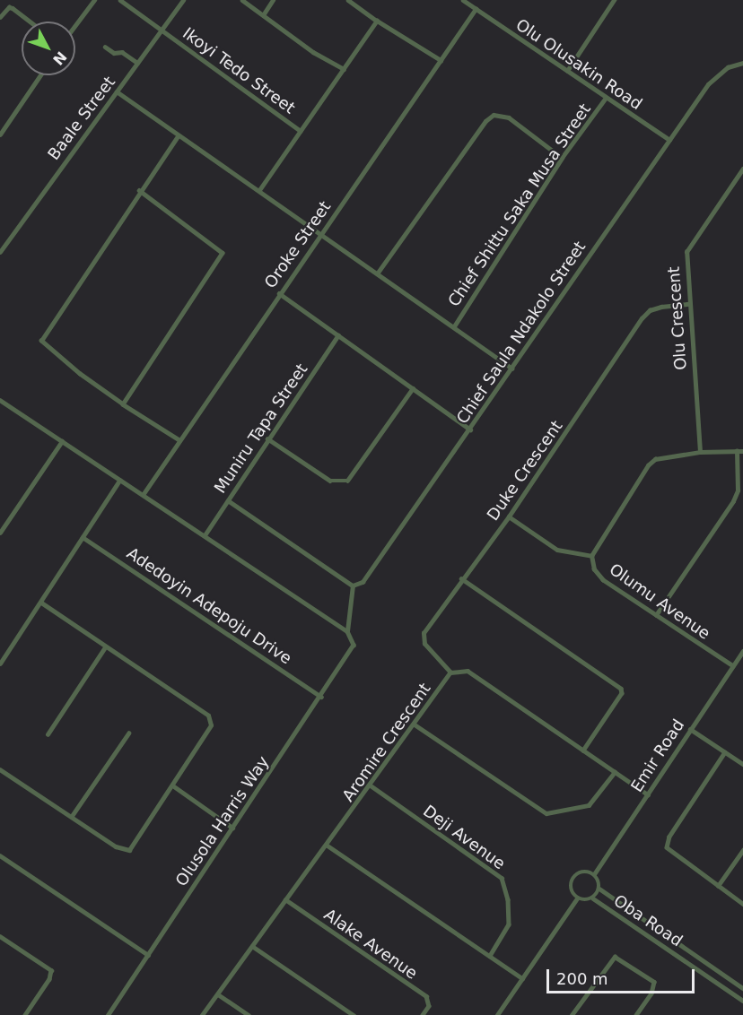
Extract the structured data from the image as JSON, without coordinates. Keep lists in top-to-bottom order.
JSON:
{
  "streets": {
    "street": [
      "Olu Olusakin Road",
      "Ikoyi Tedo Street",
      "Baale Street",
      "Chief Shittu Saka Musa Street",
      "Oroke Street",
      "Olu Crescent",
      "Chief Saula Ndakolo Street",
      "Muniru Tapa Street",
      "Duke Crescent",
      "Olumu Avenue",
      "Adedoyin Adepoju Drive",
      "Aromire Crescent",
      "Emir Road",
      "Olusola Harris Way",
      "Deji Avenue",
      "Oba Road",
      "Alake Avenue"
    ]
  },
  "crossings": [
    ["Olu Olusakin Road", "Chief Shittu Saka Musa Street"],
    ["Olu Olusakin Road", "Oroke Street"],
    ["Olu Olusakin Road", "Chief Saula Ndakolo Street"],
    ["Ikoyi Tedo Street", "Baale Street"],
    ["Olu Crescent", "Duke Crescent"],
    ["Olu Crescent", "Olumu Avenue"],
    ["Duke Crescent", "Aromire Crescent"],
    ["Olumu Avenue", "Emir Road"],
    ["Adedoyin Adepoju Drive", "Olusola Harris Way"],
    ["Aromire Crescent", "Emir Road"],
    ["Aromire Crescent", "Deji Avenue"],
    ["Aromire Crescent", "Alake Avenue"],
    ["Emir Road", "Oba Road"]
  ],
  "scale_bar": "200 m",
  "north": "bottom right"
}
